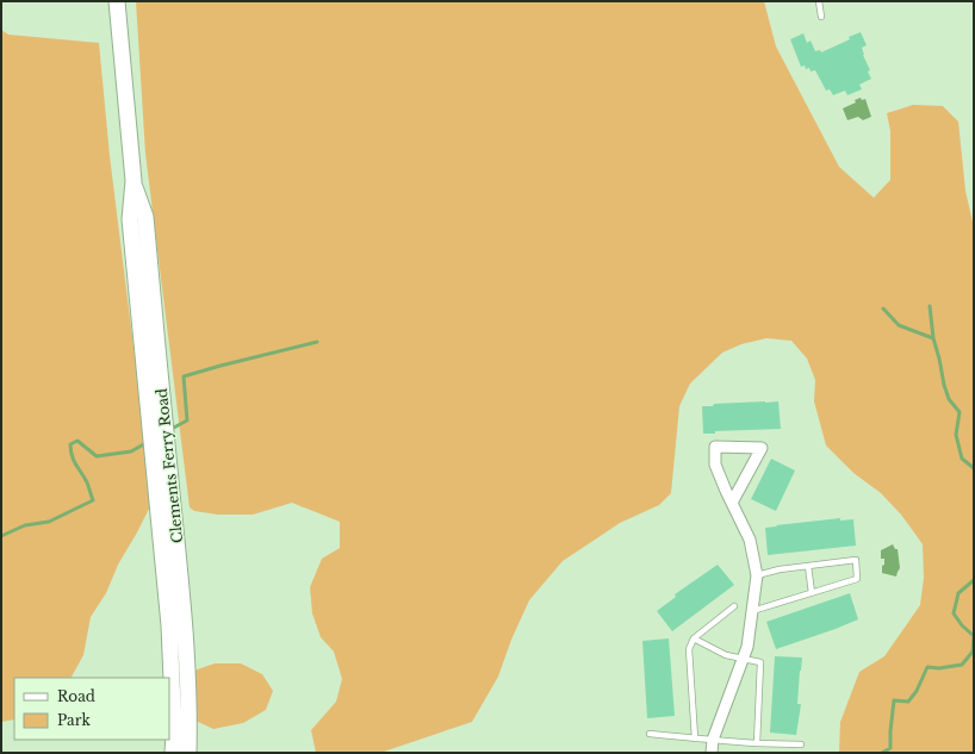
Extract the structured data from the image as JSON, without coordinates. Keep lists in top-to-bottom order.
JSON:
{
  "streets": {
    "main road": ["Clements Ferry Road"]
  },
  "legend": ["Road", "Park"]
}
